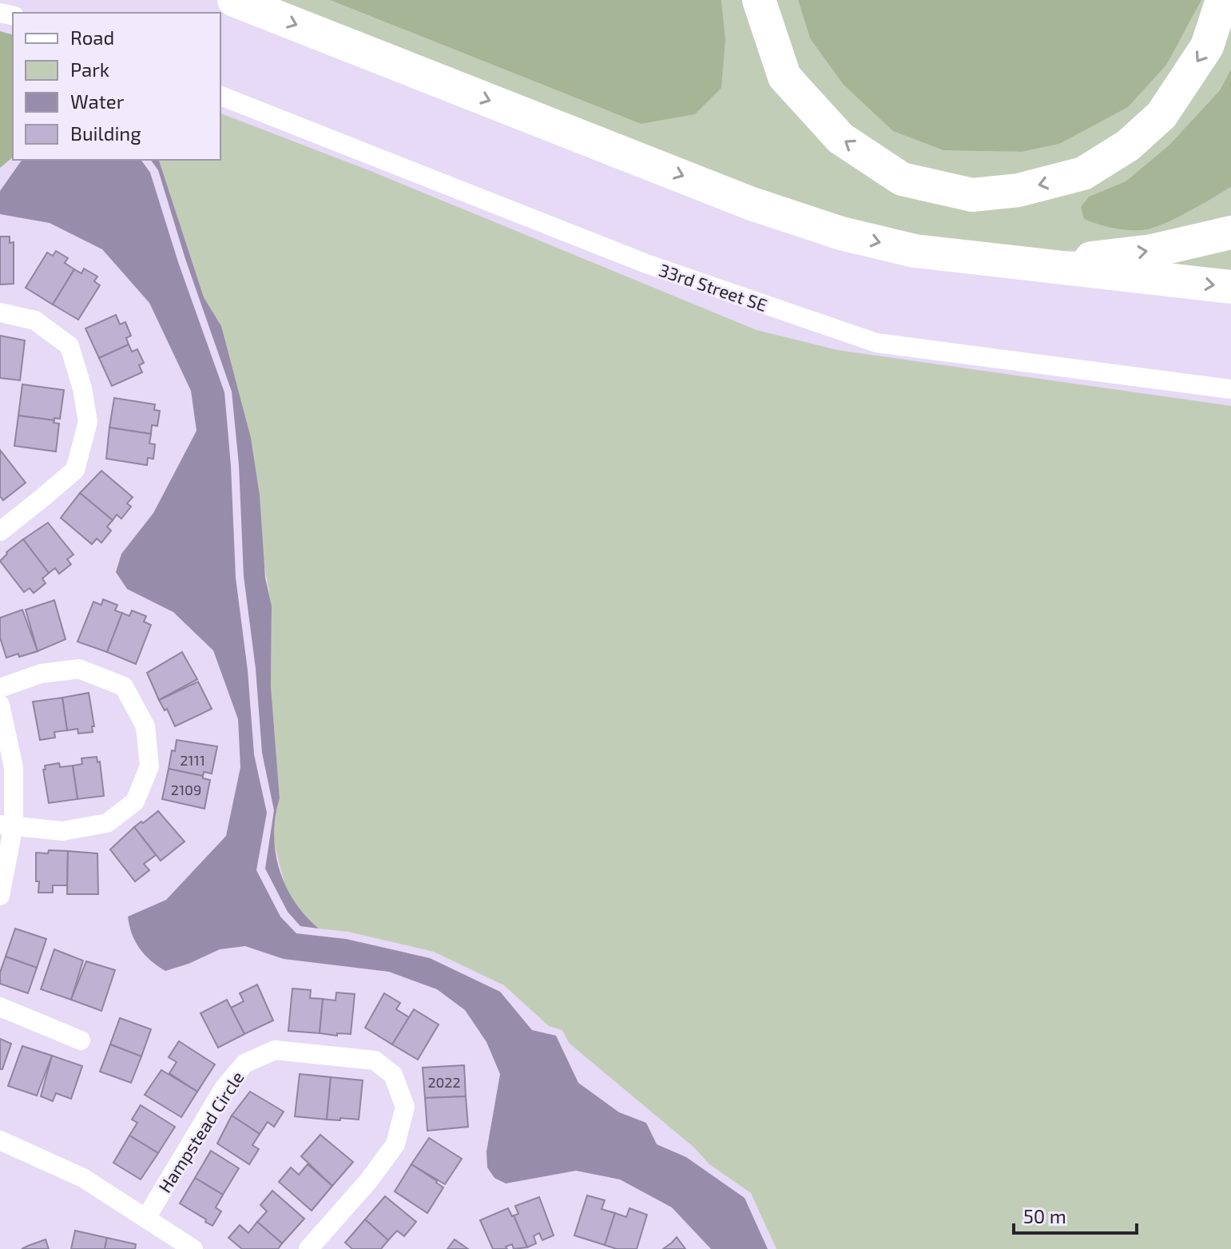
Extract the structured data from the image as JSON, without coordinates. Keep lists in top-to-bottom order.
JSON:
{
  "streets": {
    "street": ["33rd Street SE", "Hampstead Circle"]
  },
  "house_numbers": ["2111", "2109", "2022"],
  "legend": [
    "Road",
    "Park",
    "Water",
    "Building"
  ],
  "scale_bar": "50 m"
}
